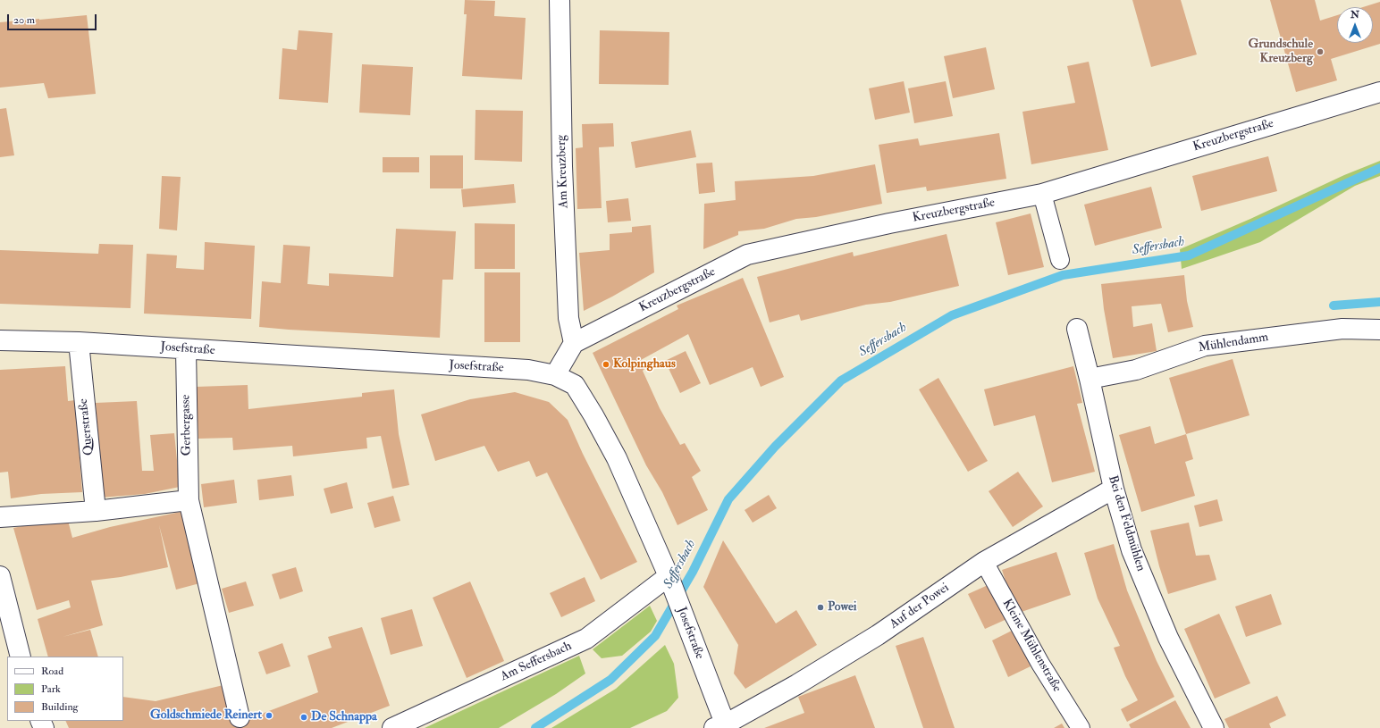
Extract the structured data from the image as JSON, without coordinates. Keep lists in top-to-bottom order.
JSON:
{
  "streets": {
    "street": [
      "Kreuzbergstraße",
      "Am Kreuzberg",
      "Mühlendamm",
      "Josefstraße",
      "Gerbergasse",
      "Querstraße",
      "Bei den Feldmühlen",
      "Auf der Powei",
      "Am Seffersbach"
    ],
    "lane": ["Kleine Mühlenstraße"]
  },
  "crossings": [
    ["Kreuzbergstraße", "Am Kreuzberg"],
    ["Mühlendamm", "Bei den Feldmühlen"],
    ["Josefstraße", "Gerbergasse"],
    ["Josefstraße", "Querstraße"],
    ["Josefstraße", "Auf der Powei"],
    ["Josefstraße", "Am Seffersbach"],
    ["Bei den Feldmühlen", "Auf der Powei"],
    ["Auf der Powei", "Kleine Mühlenstraße"]
  ],
  "water": ["Seffersbach"],
  "places": [
    "Grundschule Kreuzberg",
    "Kolpinghaus",
    "Powei",
    "Goldschmiede Reinert",
    "De Schnappa"
  ],
  "legend": ["Road", "Park", "Building"],
  "scale_bar": "20 m",
  "north": "top"
}
